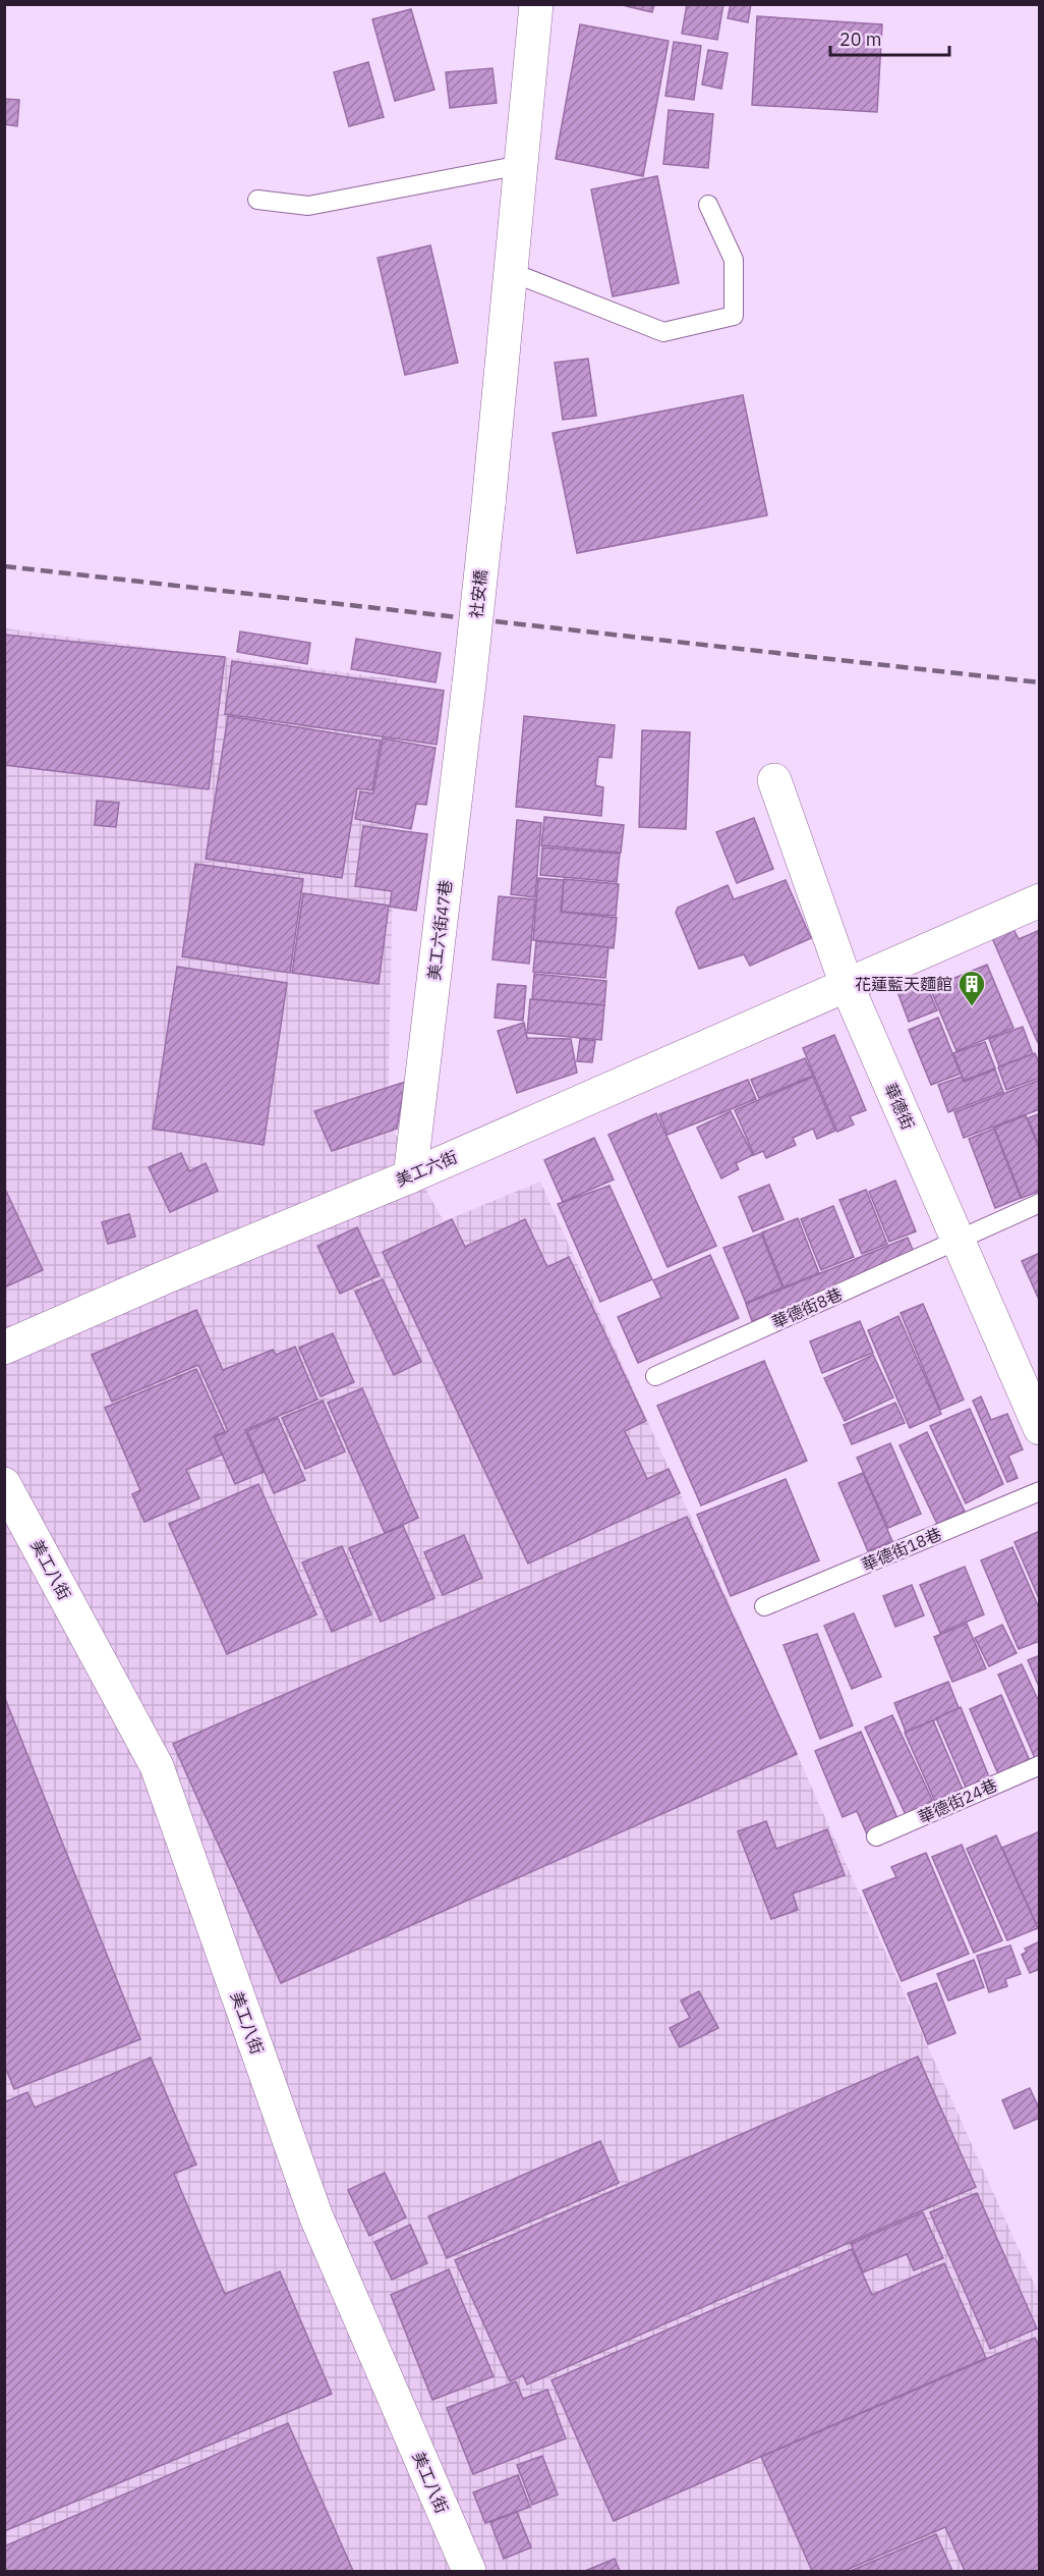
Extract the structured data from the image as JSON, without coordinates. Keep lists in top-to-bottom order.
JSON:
{
  "streets": {
    "street": [
      "社安橋",
      "美工六街47巷",
      "華德街",
      "美工六街",
      "美工八街"
    ],
    "lane": ["華德街8巷", "華德街18巷", "華德街24巷"]
  },
  "crossings": [
    ["社安橋", "美工六街47巷"],
    ["美工六街47巷", "美工六街"],
    ["華德街", "美工六街"],
    ["華德街", "華德街8巷"]
  ],
  "places": {
    "building": ["花蓮藍天麵館"]
  },
  "scale_bar": "20 m"
}
